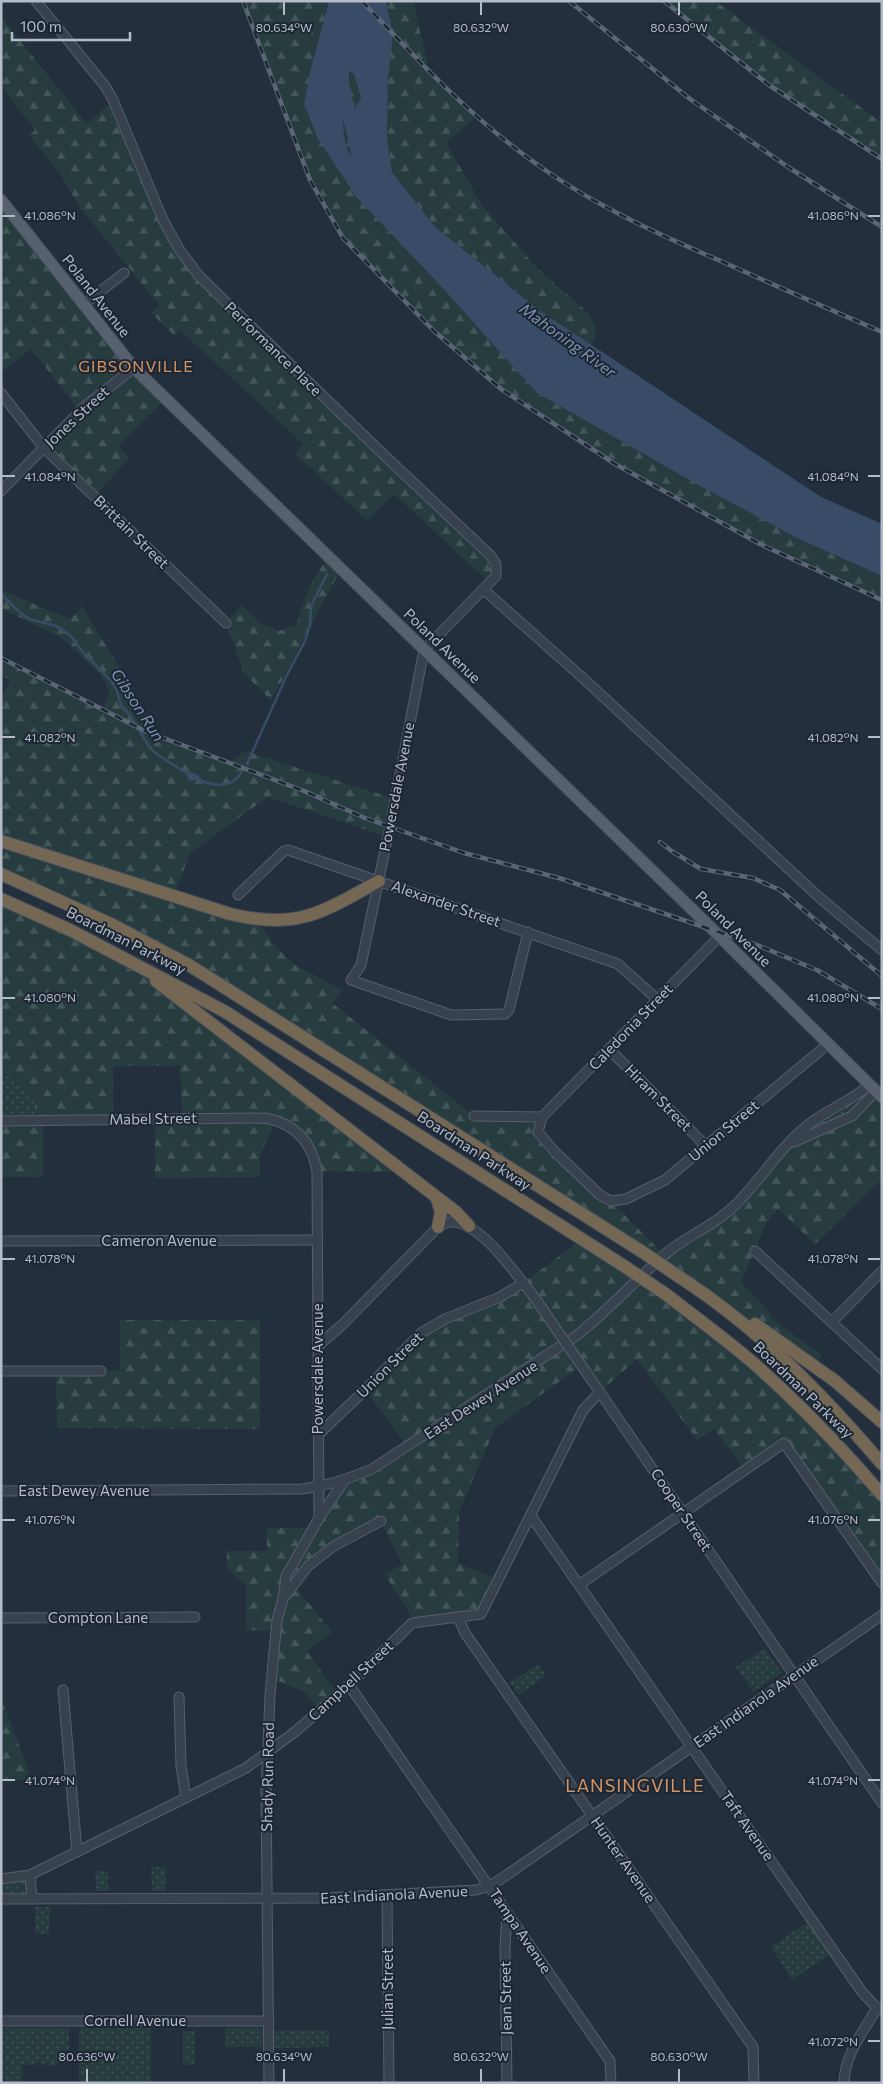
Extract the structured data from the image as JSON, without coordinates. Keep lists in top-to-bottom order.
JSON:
{
  "streets": {
    "highway": ["Boardman Parkway"],
    "main road": ["Poland Avenue"],
    "street": [
      "Performance Place",
      "Jones Street",
      "Brittain Street",
      "Powersdale Avenue",
      "Alexander Street",
      "Caledonia Street",
      "Hiram Street",
      "Mabel Street",
      "Union Street",
      "Cameron Avenue",
      "East Dewey Avenue",
      "Cooper Street",
      "Compton Lane",
      "Campbell Street",
      "East Indianola Avenue",
      "Shady Run Road",
      "Taft Avenue",
      "Hunter Avenue",
      "Tampa Avenue",
      "Julian Street",
      "Jean Street",
      "Cornell Avenue"
    ]
  },
  "crossings": [
    ["Poland Avenue", "Performance Place"],
    ["Poland Avenue", "Jones Street"],
    ["Poland Avenue", "Powersdale Avenue"],
    ["Poland Avenue", "Caledonia Street"],
    ["Poland Avenue", "Union Street"],
    ["Poland Avenue", "East Dewey Avenue"],
    ["Performance Place", "Powersdale Avenue"],
    ["Jones Street", "Brittain Street"],
    ["Powersdale Avenue", "Alexander Street"],
    ["Powersdale Avenue", "Mabel Street"],
    ["Powersdale Avenue", "Union Street"],
    ["Powersdale Avenue", "Cameron Avenue"],
    ["Powersdale Avenue", "East Dewey Avenue"],
    ["Powersdale Avenue", "Shady Run Road"],
    ["Alexander Street", "Caledonia Street"],
    ["Caledonia Street", "Hiram Street"],
    ["Caledonia Street", "Union Street"],
    ["Hiram Street", "Union Street"],
    ["Union Street", "Cooper Street"],
    ["Cooper Street", "Campbell Street"],
    ["Cooper Street", "East Indianola Avenue"],
    ["Campbell Street", "Shady Run Road"],
    ["Campbell Street", "Taft Avenue"],
    ["Campbell Street", "Hunter Avenue"],
    ["Campbell Street", "Tampa Avenue"],
    ["East Indianola Avenue", "Shady Run Road"],
    ["East Indianola Avenue", "Taft Avenue"],
    ["East Indianola Avenue", "Hunter Avenue"],
    ["East Indianola Avenue", "Tampa Avenue"],
    ["East Indianola Avenue", "Julian Street"],
    ["Shady Run Road", "Cornell Avenue"],
    ["Tampa Avenue", "Jean Street"]
  ],
  "districts": ["GIBSONVILLE", "LANSINGVILLE"],
  "water": ["Mahoning River", "Gibson Run"],
  "scale_bar": "100 m",
  "coordinates": [
    "80.634°W",
    "80.632°W",
    "80.630°W",
    "41.086°N",
    "41.084°N",
    "41.082°N",
    "41.080°N",
    "41.078°N",
    "41.076°N",
    "41.074°N",
    "41.072°N",
    "80.636°W"
  ]
}
